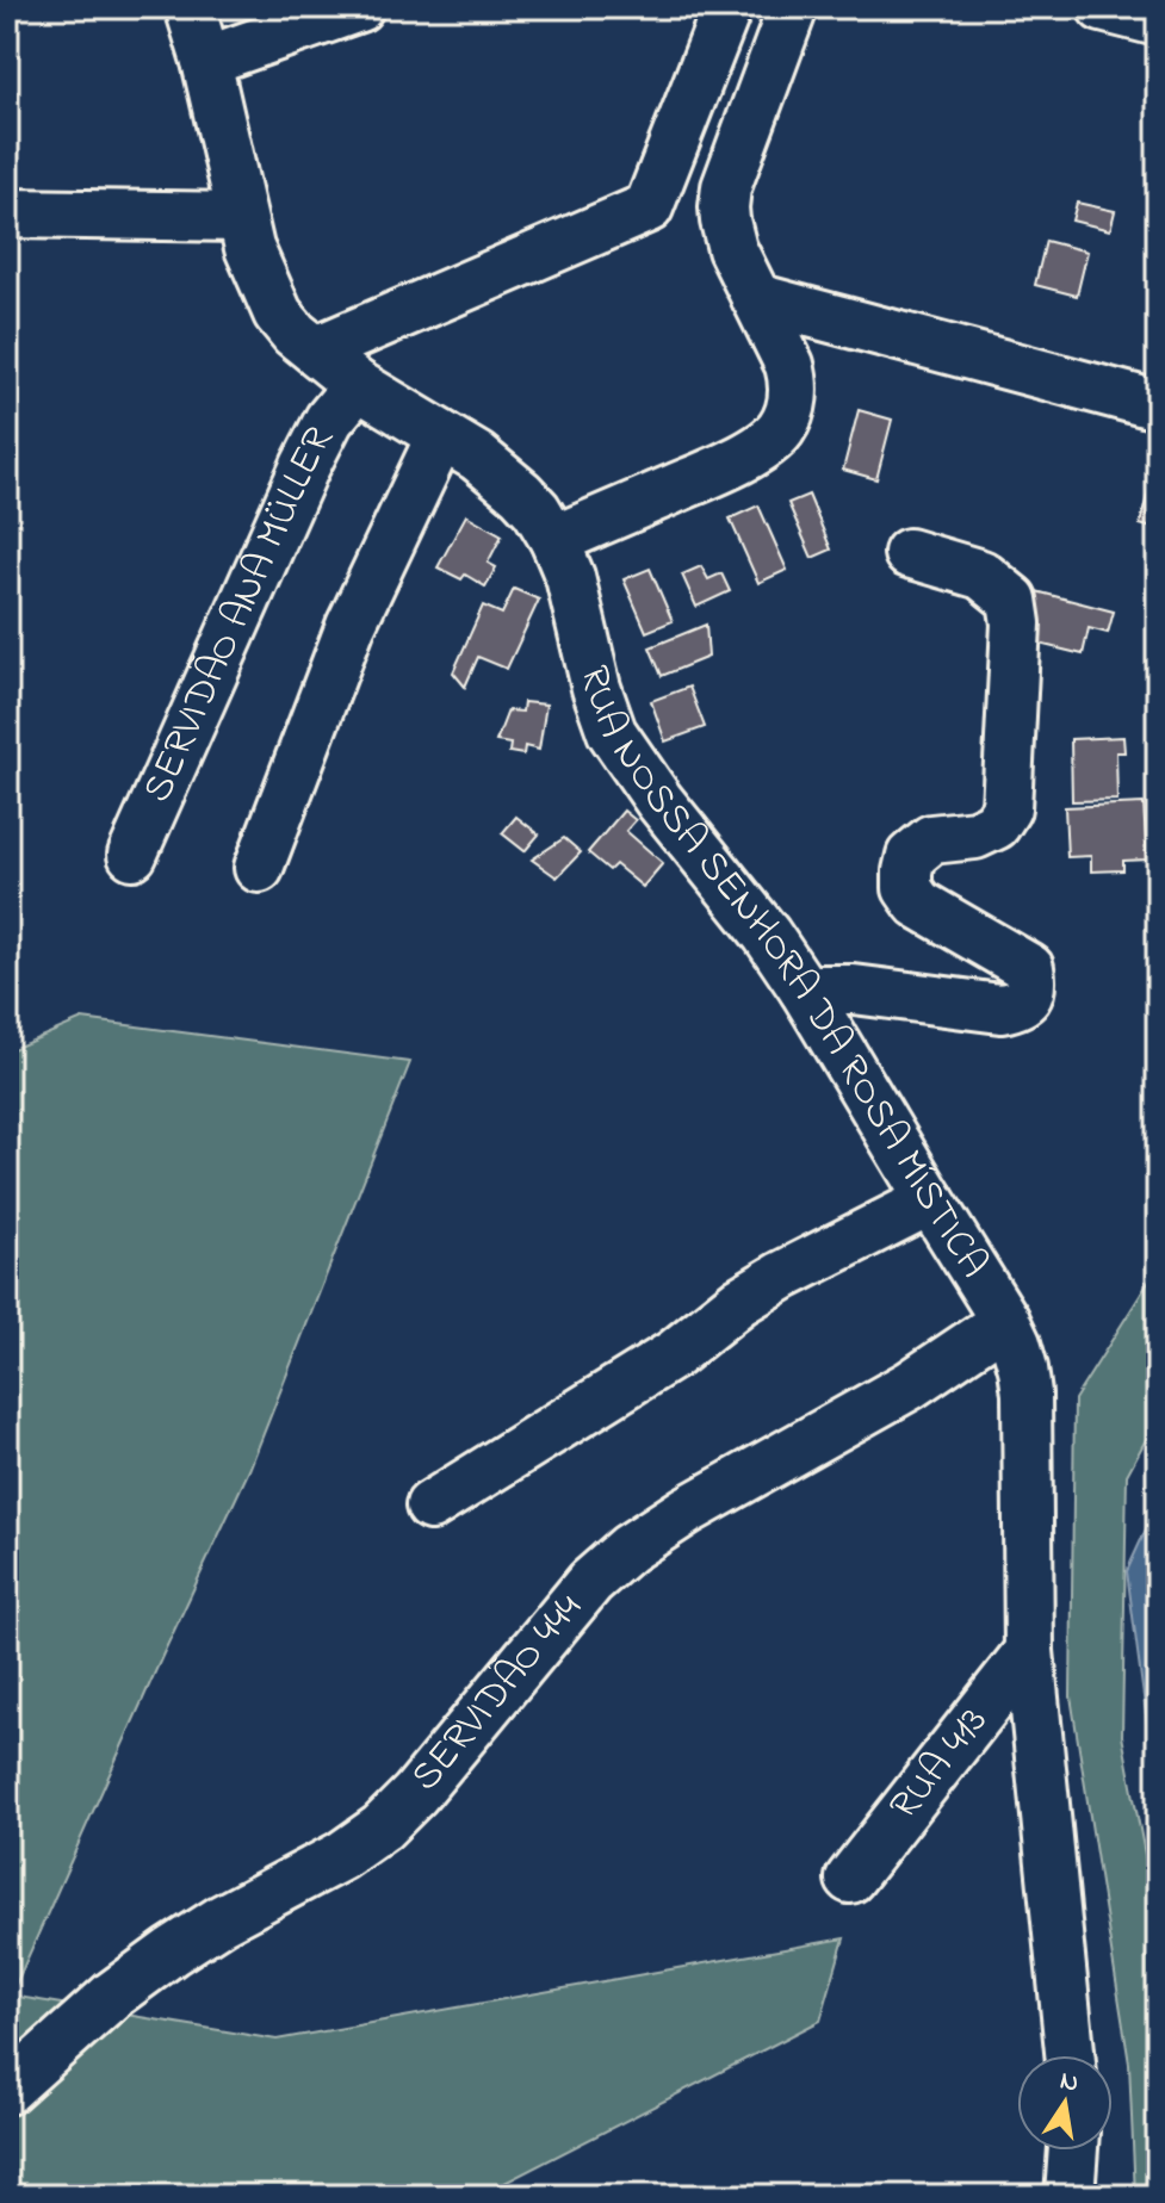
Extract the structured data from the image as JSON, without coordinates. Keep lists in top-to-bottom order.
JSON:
{
  "streets": {
    "street": [
      "SERVIDÃO ANA MÜLLER",
      "RUA NOSSA SENHORA DA ROSA MÍSTICA",
      "SERVIDÃO 444",
      "RUA 413"
    ]
  },
  "crossings": [
    ["SERVIDÃO ANA MÜLLER", "RUA NOSSA SENHORA DA ROSA MÍSTICA"],
    ["RUA NOSSA SENHORA DA ROSA MÍSTICA", "SERVIDÃO 444"],
    ["RUA NOSSA SENHORA DA ROSA MÍSTICA", "RUA 413"]
  ],
  "north": "top"
}
